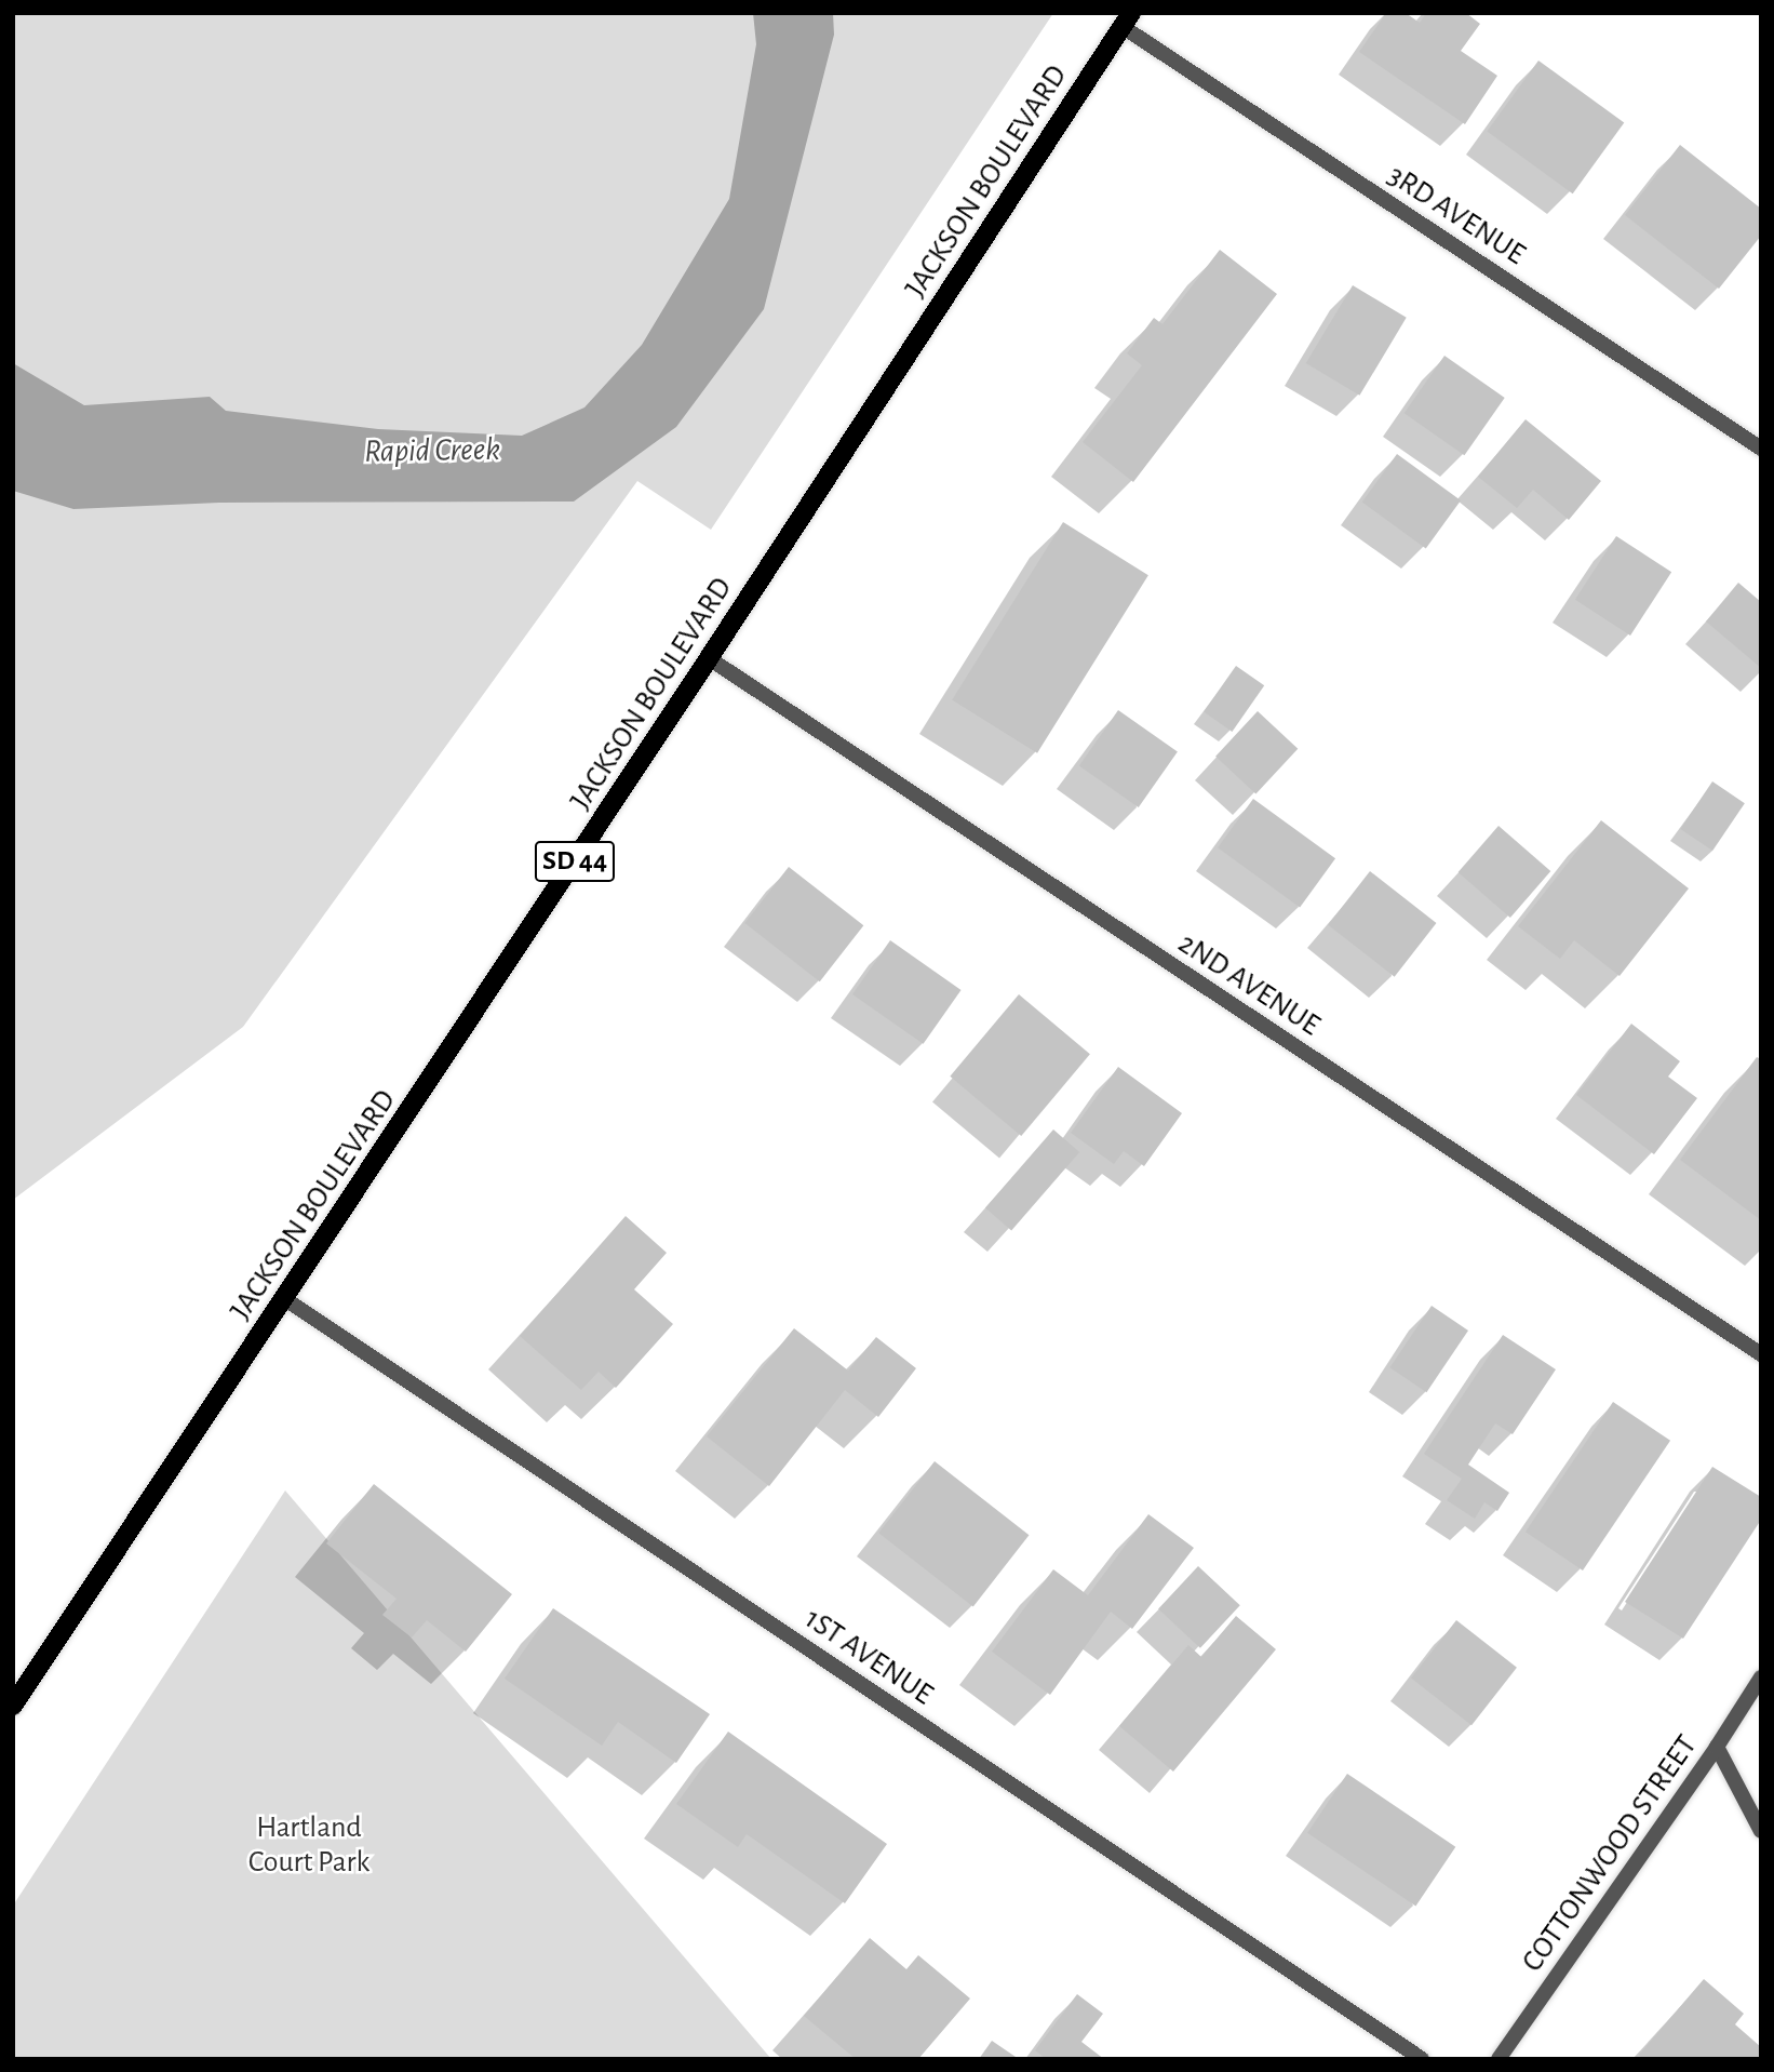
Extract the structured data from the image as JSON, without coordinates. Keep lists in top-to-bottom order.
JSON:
{
  "streets": {
    "main road": ["JACKSON BOULEVARD", "SD 44"],
    "street": [
      "3RD AVENUE",
      "2ND AVENUE",
      "1ST AVENUE",
      "COTTONWOOD STREET"
    ]
  },
  "crossings": [
    ["JACKSON BOULEVARD", "3RD AVENUE"],
    ["JACKSON BOULEVARD", "2ND AVENUE"],
    ["JACKSON BOULEVARD", "1ST AVENUE"]
  ],
  "water": ["Rapid Creek"],
  "parks": ["Hartland Court Park"]
}
